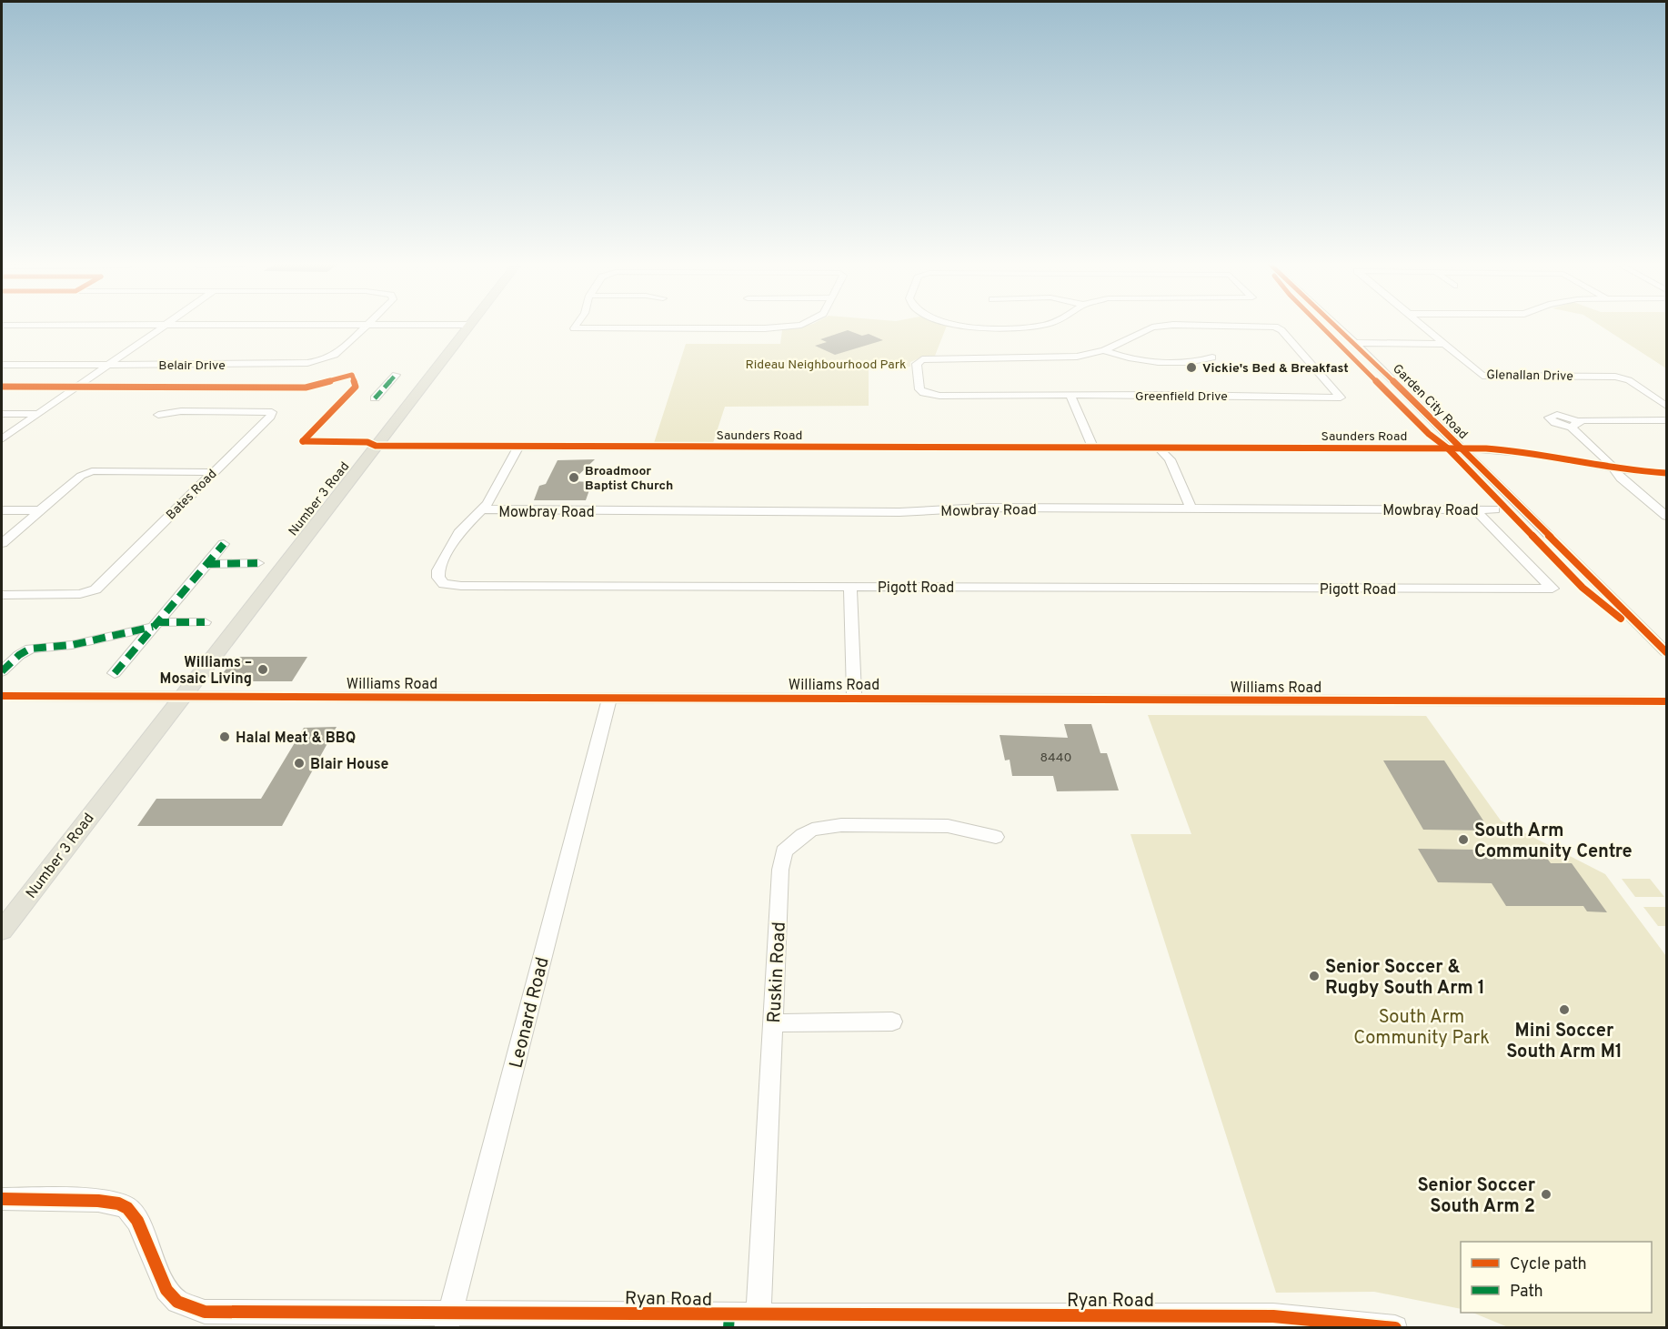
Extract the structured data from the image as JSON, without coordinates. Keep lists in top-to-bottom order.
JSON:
{
  "streets": {
    "main road": ["Number 3 Road"],
    "street": [
      "Belair Drive",
      "Glenallan Drive",
      "Greenfield Drive",
      "Garden City Road",
      "Saunders Road",
      "Bates Road",
      "Mowbray Road",
      "Pigott Road",
      "Williams Road",
      "Ruskin Road",
      "Leonard Road",
      "Ryan Road"
    ]
  },
  "crossings": [
    ["Garden City Road", "Saunders Road"],
    ["Saunders Road", "Number 3 Road"],
    ["Saunders Road", "Pigott Road"],
    ["Number 3 Road", "Williams Road"],
    ["Mowbray Road", "Pigott Road"],
    ["Williams Road", "Leonard Road"],
    ["Ruskin Road", "Ryan Road"],
    ["Leonard Road", "Ryan Road"]
  ],
  "parks": ["Rideau Neighbourhood Park", "South Arm Community Park"],
  "places": [
    "Vickie's Bed & Breakfast",
    "Broadmoor Baptist Church",
    "Williams – Mosaic Living",
    "Halal Meat & BBQ",
    "Blair House",
    "South Arm Community Centre",
    "Senior Soccer & Rugby South Arm 1",
    "Mini Soccer South Arm M1",
    "Senior Soccer South Arm 2"
  ],
  "house_numbers": ["8440"],
  "legend": ["Cycle path", "Path"]
}
